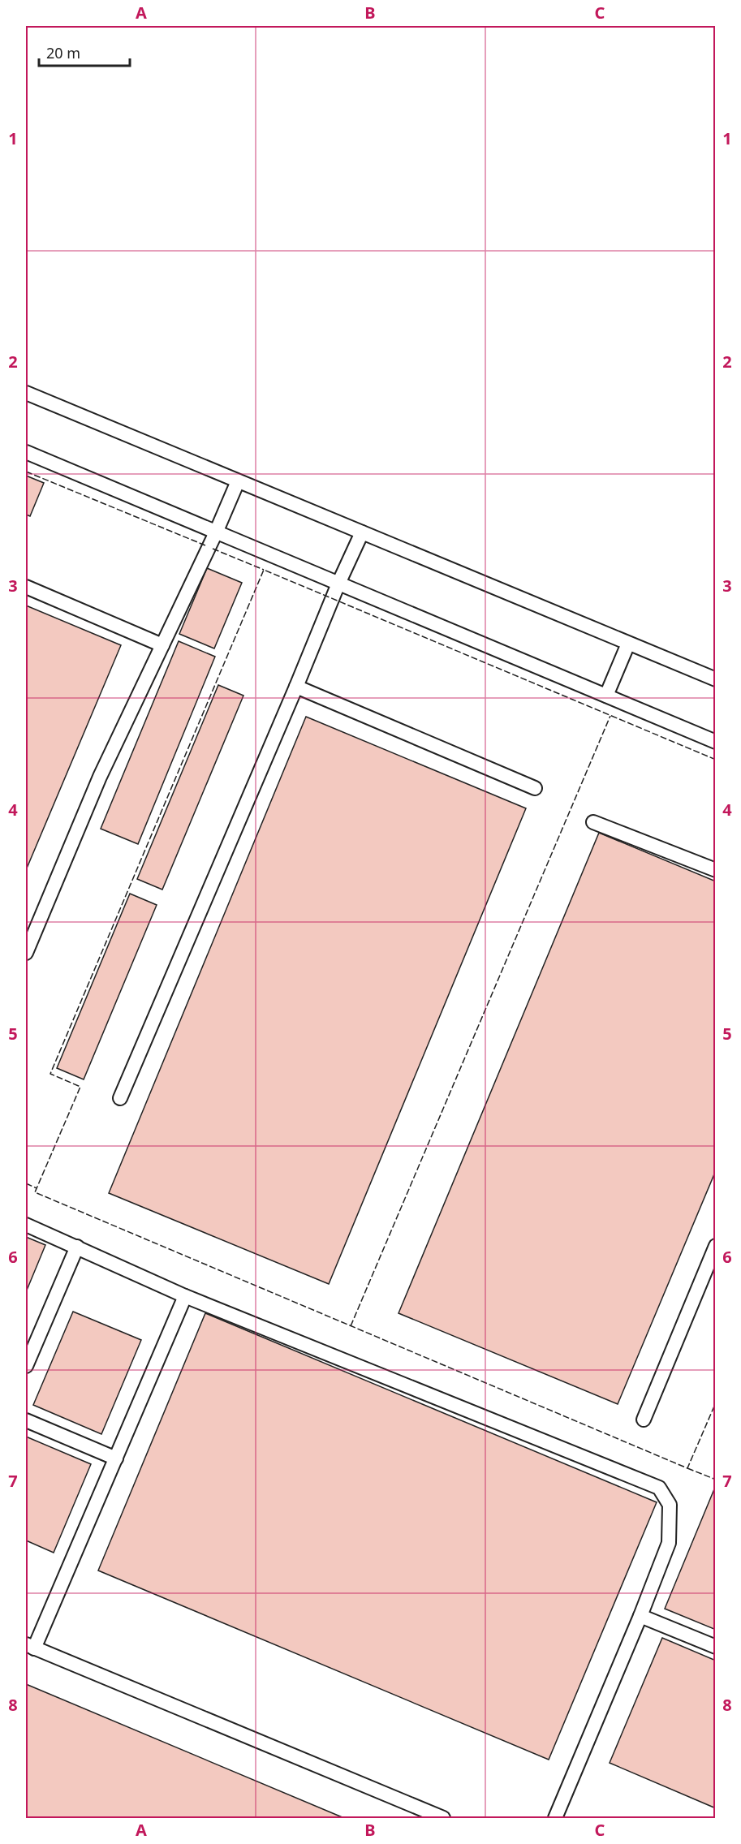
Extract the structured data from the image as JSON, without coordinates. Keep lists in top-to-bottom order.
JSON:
{
  "scale_bar": "20 m",
  "grid": {
    "columns": ["A", "B", "C"],
    "rows": [
      "1",
      "2",
      "3",
      "4",
      "5",
      "6",
      "7",
      "8"
    ]
  }
}
